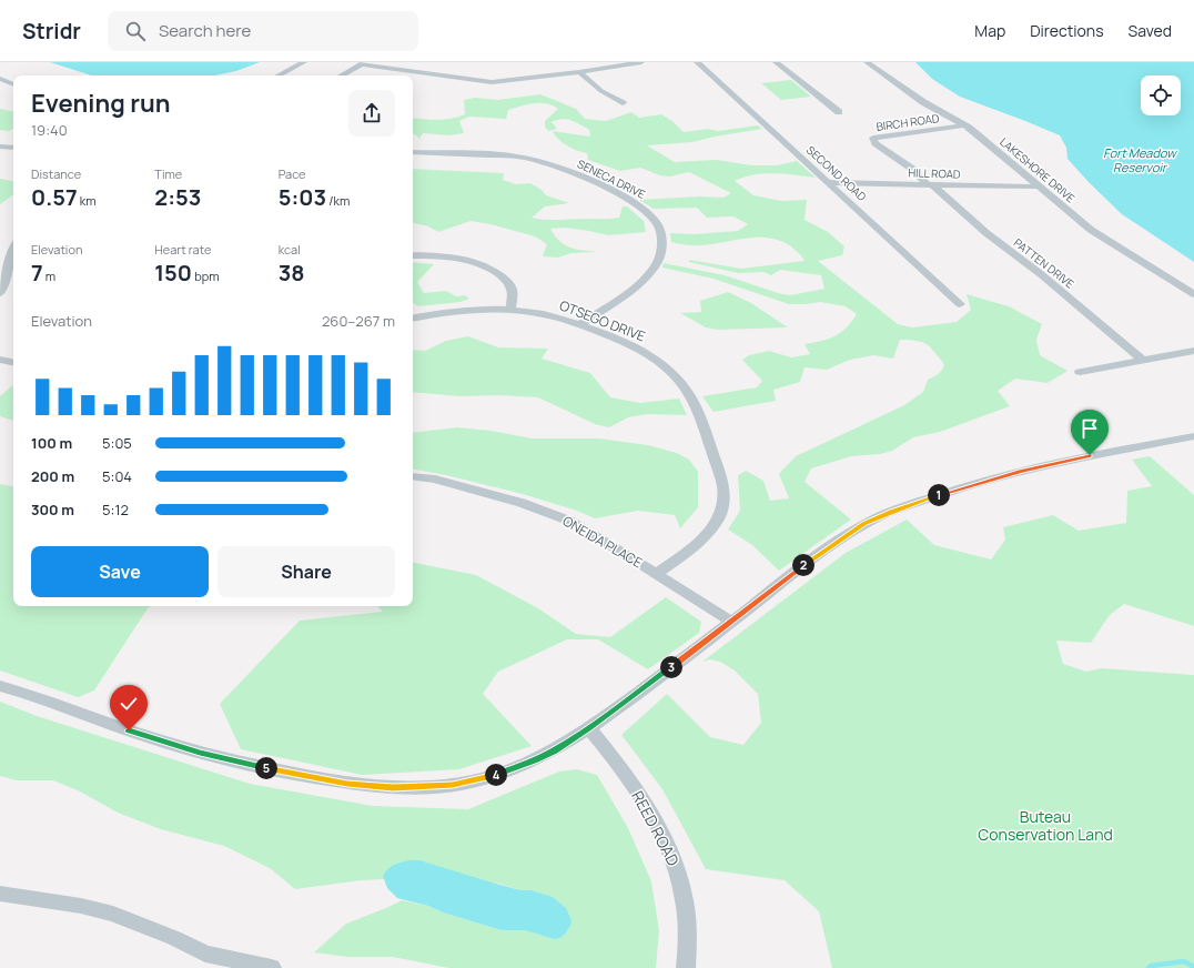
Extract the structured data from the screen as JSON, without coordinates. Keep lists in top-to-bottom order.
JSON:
{
  "streets": {
    "street": [
      "BIRCH ROAD",
      "LAKESHORE DRIVE",
      "SECOND ROAD",
      "HILL ROAD",
      "SENECA DRIVE",
      "PATTEN DRIVE",
      "OTSEGO DRIVE",
      "ONEIDA PLACE",
      "REED ROAD"
    ]
  },
  "crossings": [
    ["BIRCH ROAD", "LAKESHORE DRIVE"],
    ["BIRCH ROAD", "HILL ROAD"],
    ["BIRCH ROAD", "PATTEN DRIVE"],
    ["LAKESHORE DRIVE", "HILL ROAD"],
    ["SECOND ROAD", "HILL ROAD"],
    ["HILL ROAD", "PATTEN DRIVE"],
    ["SENECA DRIVE", "OTSEGO DRIVE"],
    ["OTSEGO DRIVE", "ONEIDA PLACE"]
  ],
  "water": ["Fort Meadow Reservoir"],
  "parks": ["Buteau Conservation Land"],
  "page": {
    "header": "Stridr",
    "search": "Search here",
    "nav": ["Map", "Directions", "Saved"],
    "heading": ["Evening run", "19:40"],
    "stats": [
      ["Distance", "0.57 km"],
      ["Time", "2:53"],
      ["Pace", "5:03 /km"],
      ["Elevation", "7 m"],
      ["Heart rate", "150 bpm"],
      ["kcal", "38"]
    ],
    "chart": ["Elevation", "260–267 m"],
    "list": [
      {
        "name": "100 m",
        "note": "5:05"
      },
      {
        "name": "200 m",
        "note": "5:04"
      },
      {
        "name": "300 m",
        "note": "5:12"
      }
    ],
    "pins": [
      "1",
      "2",
      "3",
      "5",
      "4"
    ],
    "buttons": ["Save", "Share"]
  }
}
